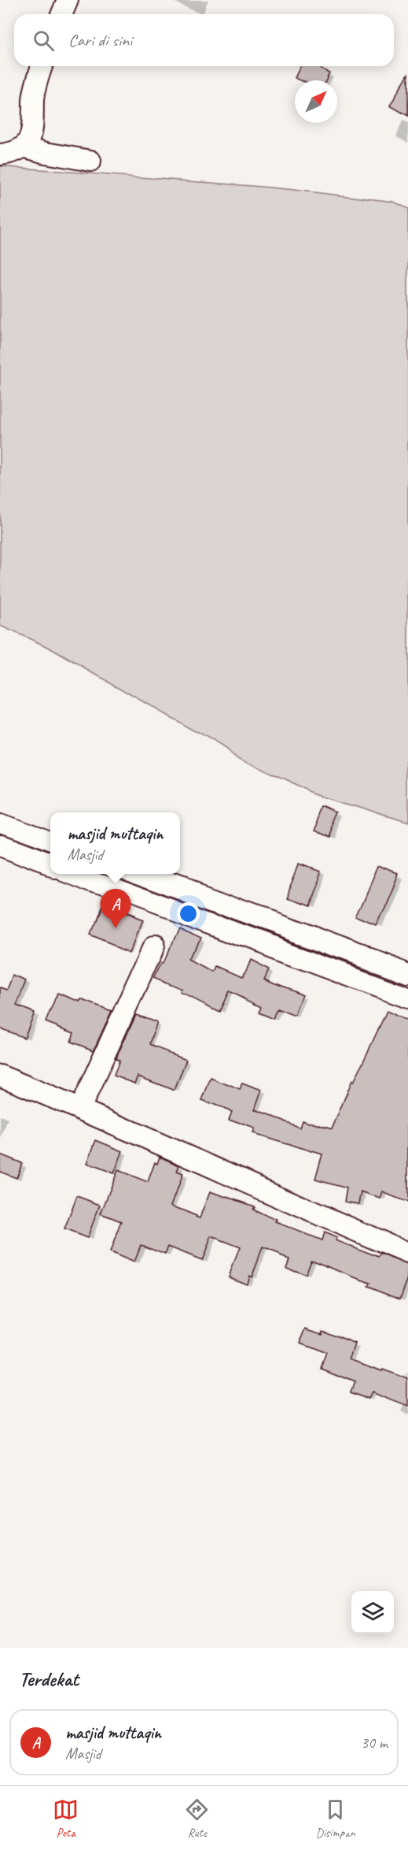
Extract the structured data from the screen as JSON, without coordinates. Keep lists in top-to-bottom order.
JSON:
{
  "north": "top right",
  "page": {
    "search": "Cari di sini",
    "popup": ["masjid muttaqin", "Masjid"],
    "pins": "A",
    "heading": "Terdekat",
    "list": [
      {
        "mark": "A",
        "name": "masjid muttaqin",
        "note": "Masjid",
        "value": "30 m"
      }
    ],
    "nav": ["Peta", "Rute", "Disimpan"]
  }
}
